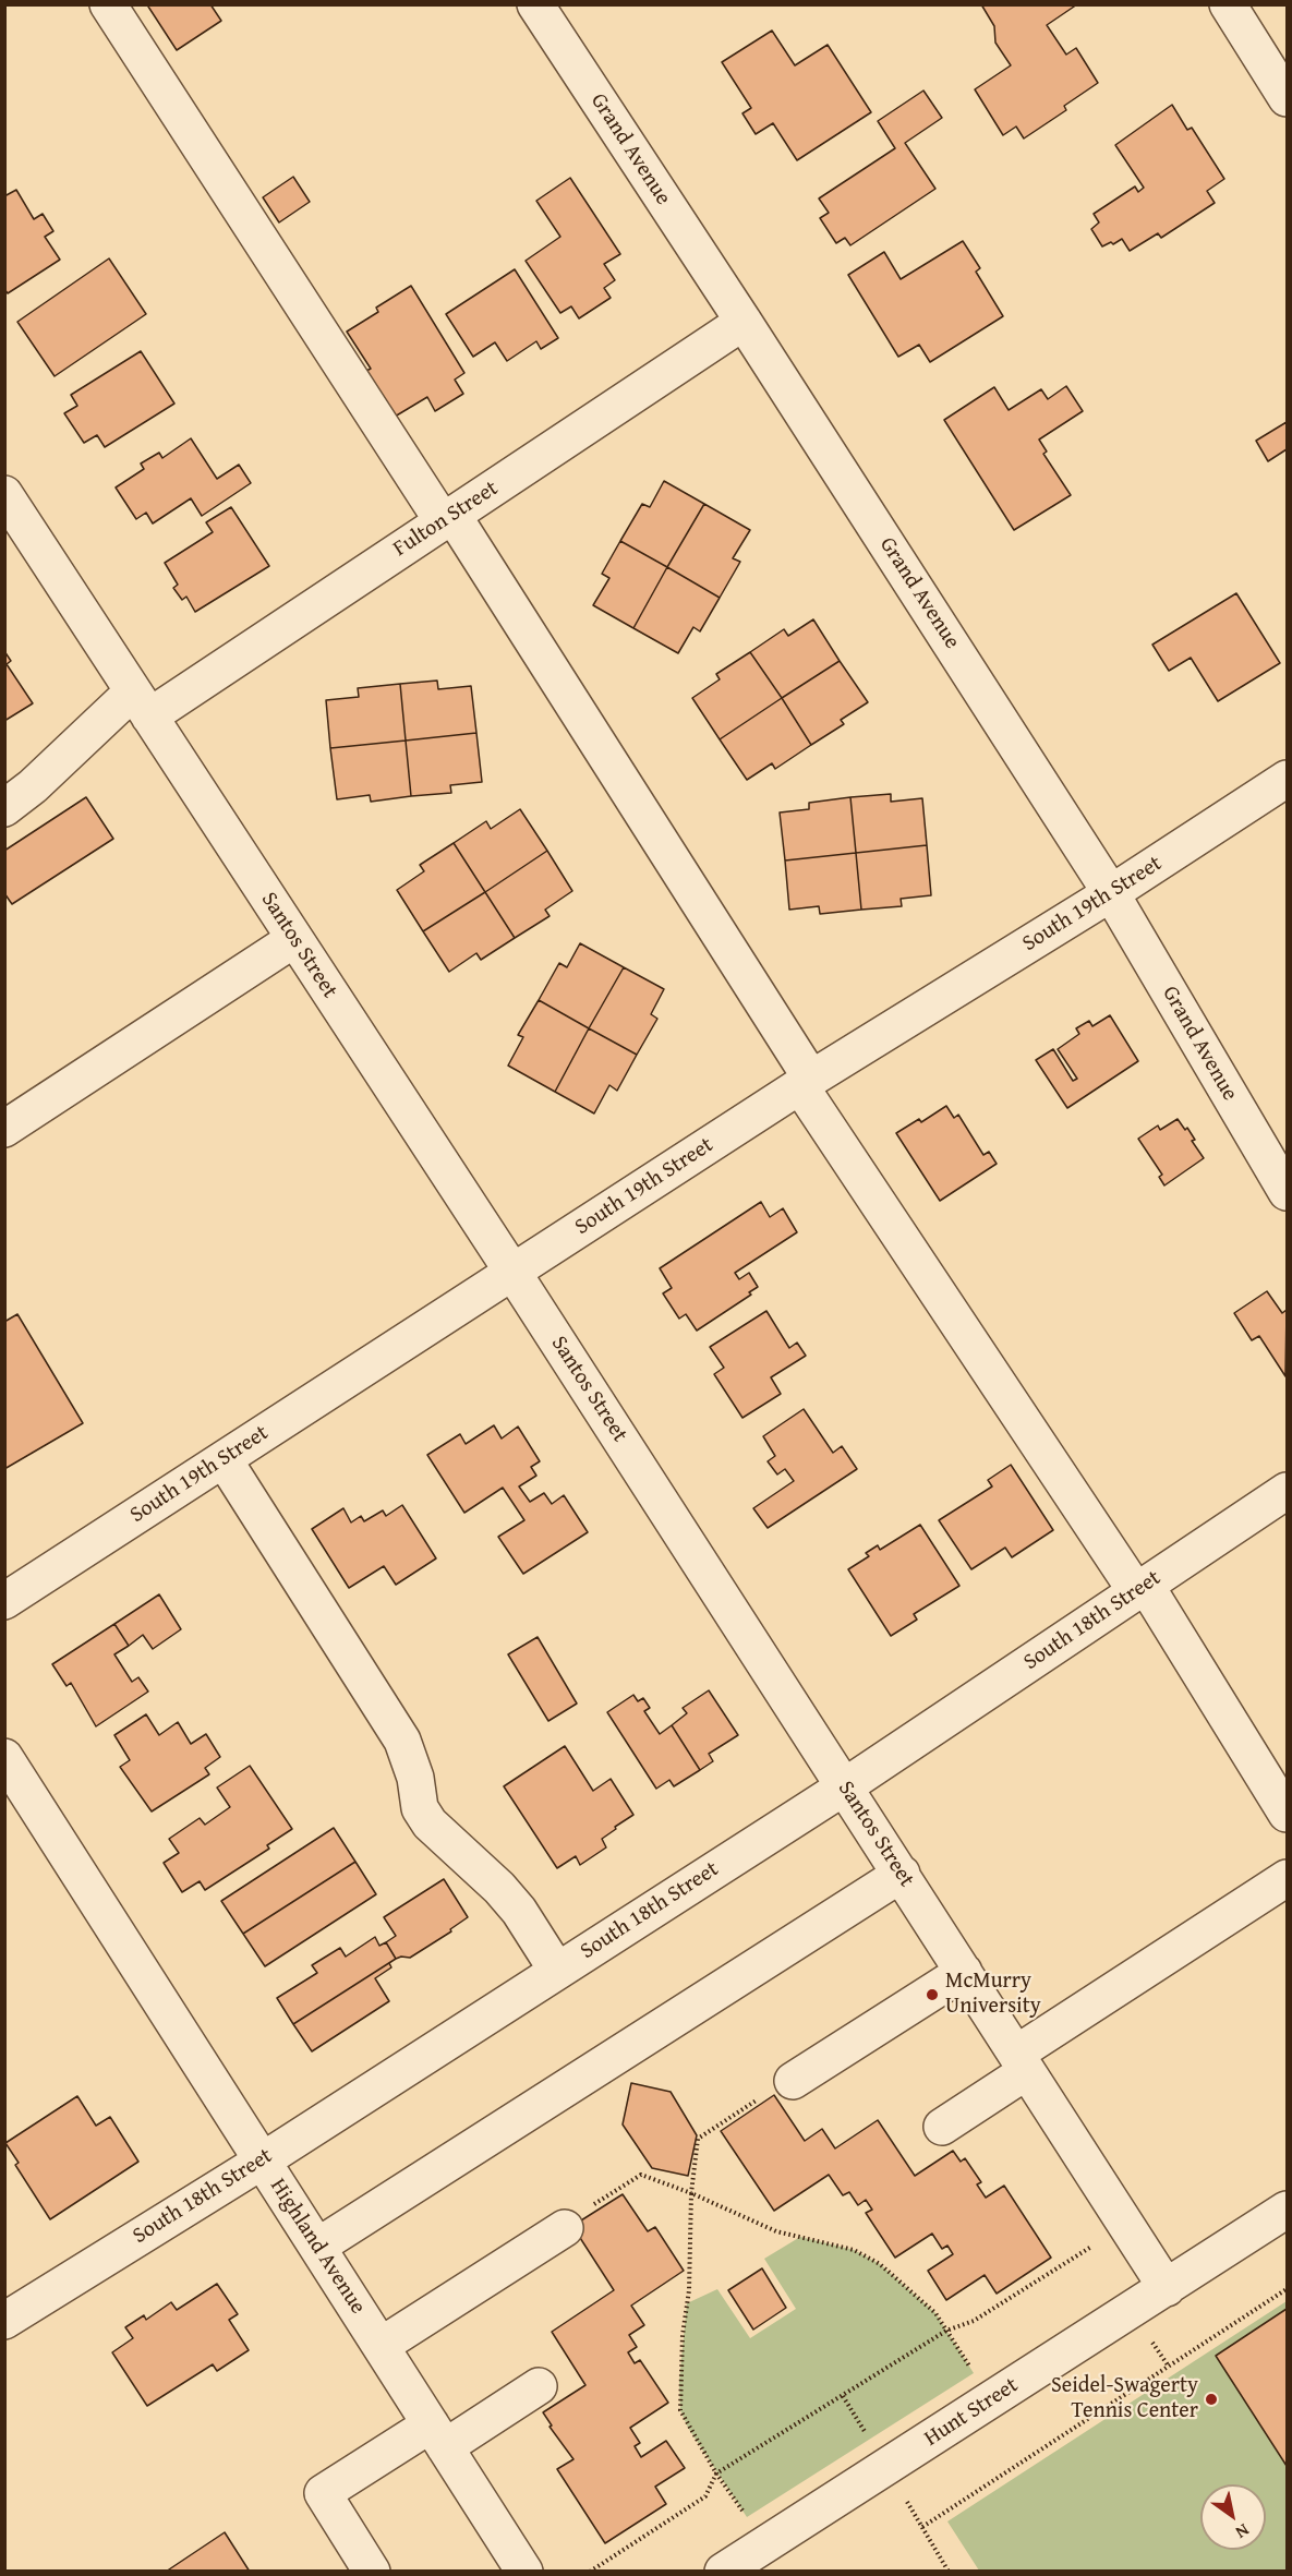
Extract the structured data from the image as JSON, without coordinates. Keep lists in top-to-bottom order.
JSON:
{
  "streets": {
    "street": [
      "Grand Avenue",
      "Fulton Street",
      "South 19th Street",
      "Santos Street",
      "South 18th Street",
      "Highland Avenue",
      "Hunt Street"
    ]
  },
  "crossings": [
    ["Grand Avenue", "Fulton Street"],
    ["Grand Avenue", "South 19th Street"],
    ["Fulton Street", "Santos Street"],
    ["South 19th Street", "Santos Street"],
    ["Santos Street", "South 18th Street"],
    ["Santos Street", "Hunt Street"],
    ["South 18th Street", "Highland Avenue"]
  ],
  "places": ["McMurry University", "Seidel-Swagerty Tennis Center"],
  "north": "bottom right"
}
